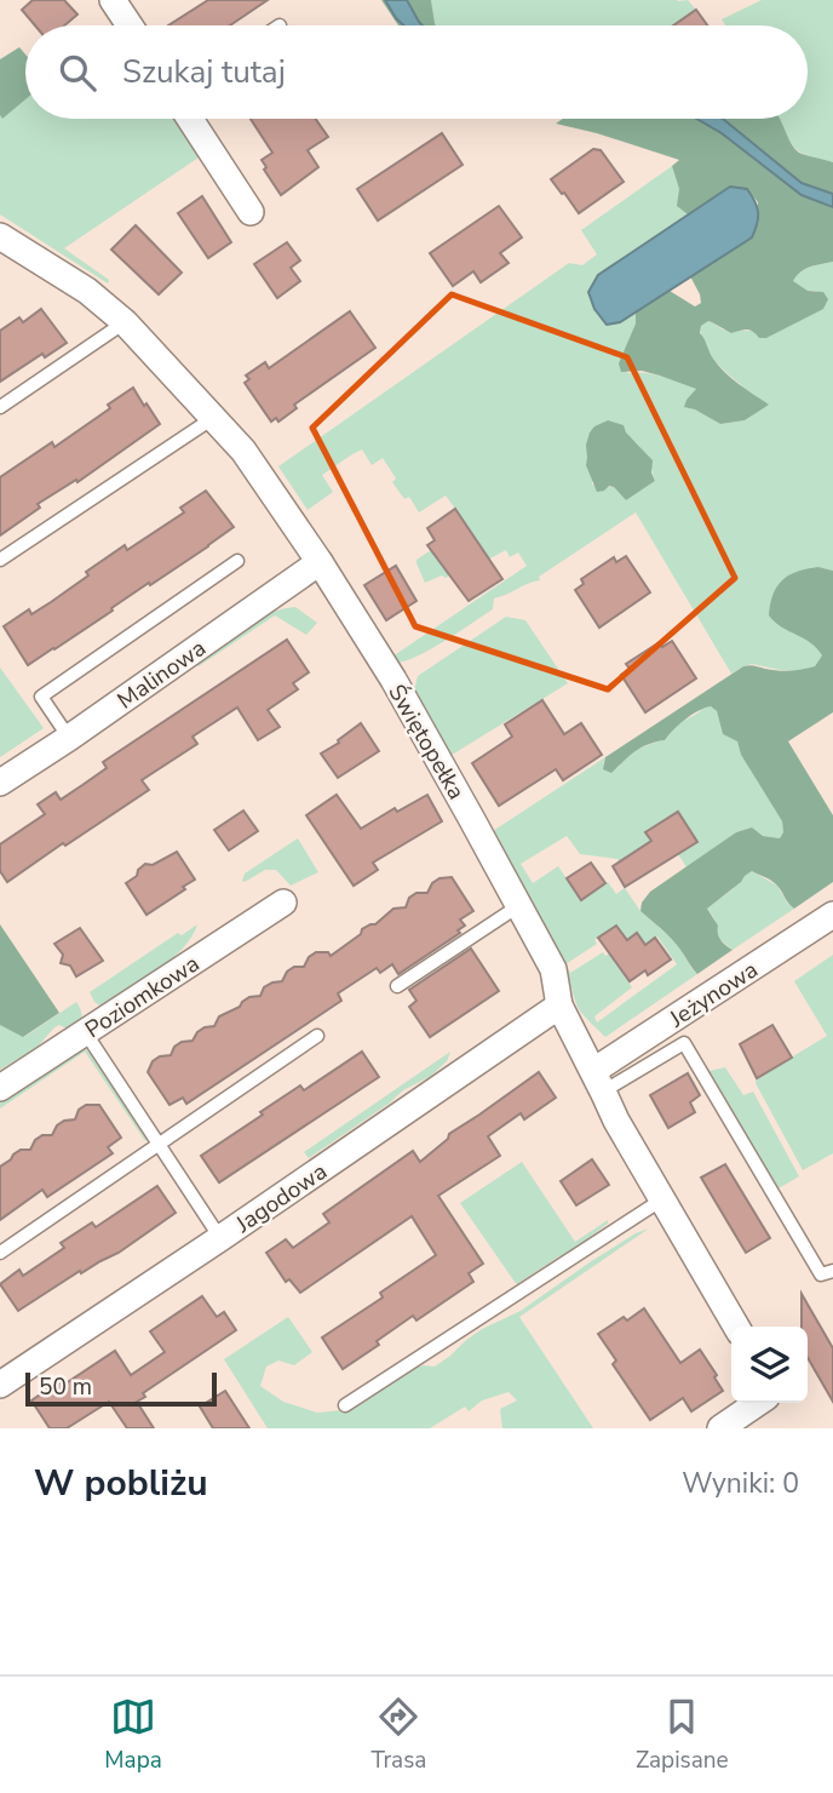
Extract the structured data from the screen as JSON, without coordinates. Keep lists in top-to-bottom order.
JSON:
{
  "streets": {
    "street": [
      "Malinowa",
      "Świętopełka",
      "Jeżynowa",
      "Poziomkowa",
      "Jagodowa"
    ]
  },
  "crossings": [
    ["Malinowa", "Świętopełka"],
    ["Świętopełka", "Jeżynowa"],
    ["Świętopełka", "Jagodowa"]
  ],
  "scale_bar": "50 m",
  "page": {
    "search": "Szukaj tutaj",
    "scale": "50 m",
    "heading": ["W pobliżu", "Wyniki: 0"],
    "nav": ["Mapa", "Trasa", "Zapisane"]
  }
}
